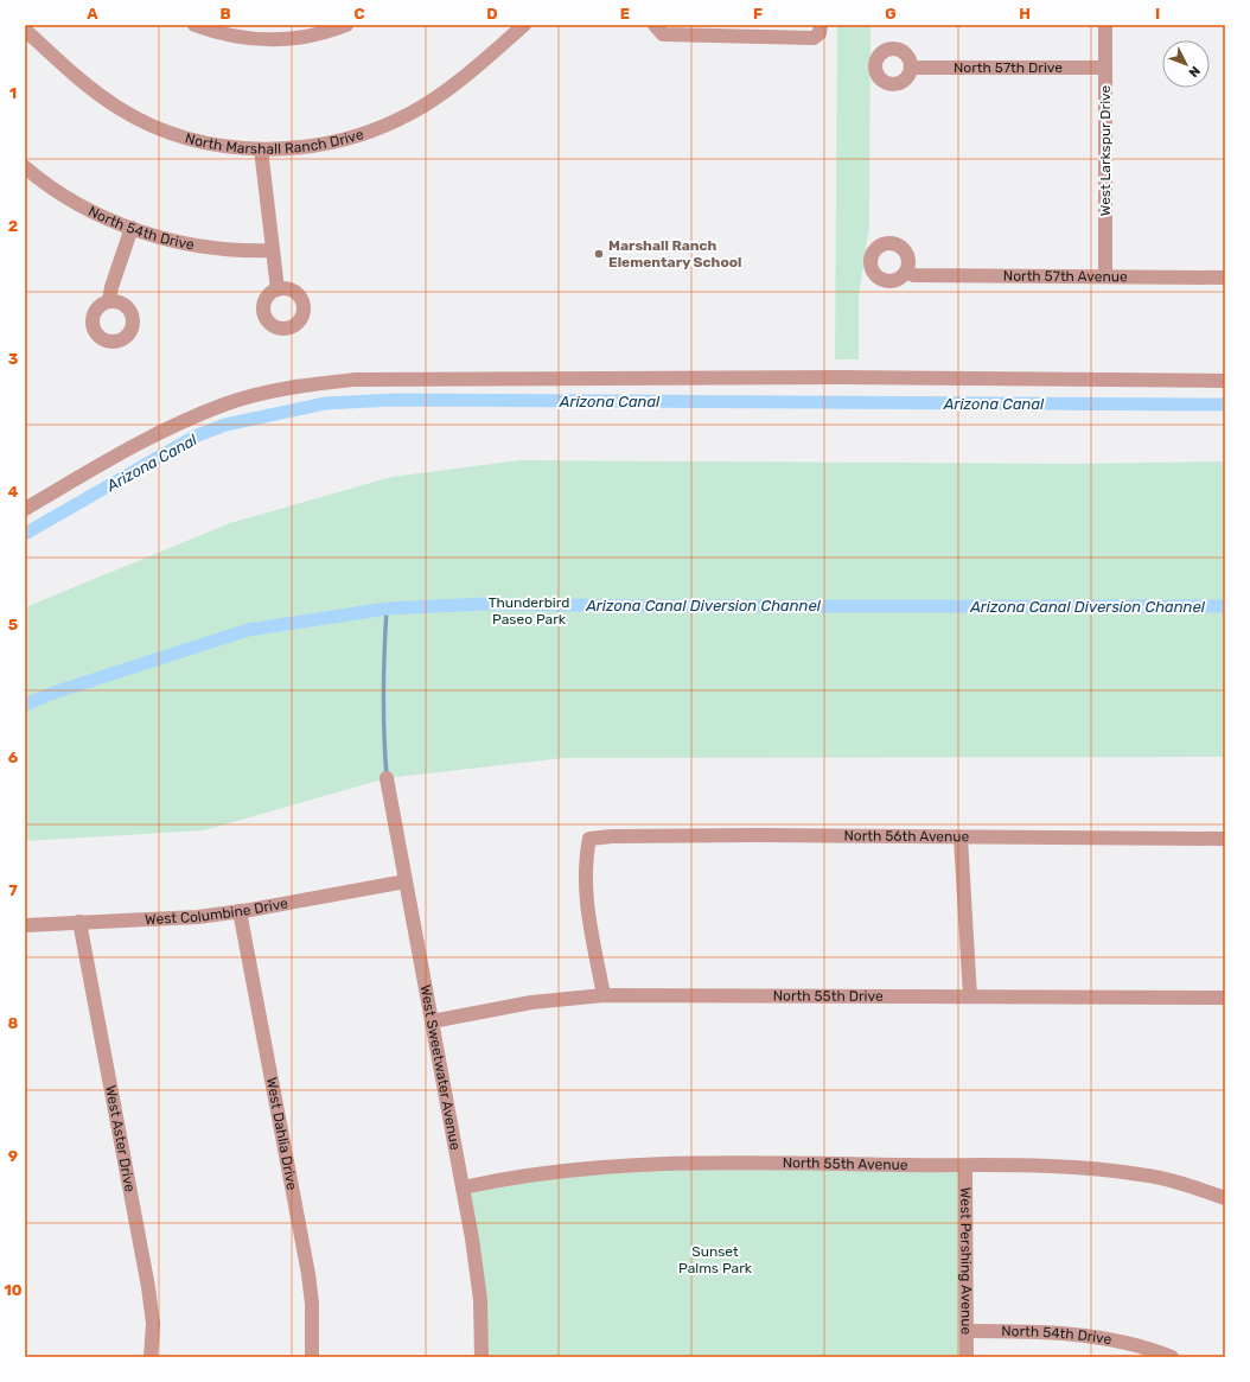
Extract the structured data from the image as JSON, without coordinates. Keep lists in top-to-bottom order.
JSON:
{
  "streets": {
    "street": [
      "North 57th Drive",
      "North Marshall Ranch Drive",
      "West Larkspur Drive",
      "North 54th Drive",
      "North 57th Avenue",
      "North 56th Avenue",
      "West Columbine Drive",
      "North 55th Drive",
      "West Sweetwater Avenue",
      "West Dahlia Drive",
      "West Aster Drive",
      "North 55th Avenue",
      "West Pershing Avenue"
    ]
  },
  "crossings": [
    ["North 57th Drive", "West Larkspur Drive"],
    ["West Larkspur Drive", "North 57th Avenue"],
    ["North 54th Drive", "West Pershing Avenue"],
    ["North 56th Avenue", "North 55th Drive"],
    ["West Columbine Drive", "West Sweetwater Avenue"],
    ["West Columbine Drive", "West Dahlia Drive"],
    ["West Columbine Drive", "West Aster Drive"],
    ["North 55th Drive", "West Sweetwater Avenue"],
    ["West Sweetwater Avenue", "North 55th Avenue"],
    ["North 55th Avenue", "West Pershing Avenue"]
  ],
  "water": ["Arizona Canal", "Arizona Canal Diversion Channel"],
  "parks": ["Thunderbird Paseo Park", "Sunset Palms Park"],
  "places": ["Marshall Ranch Elementary School"],
  "north": "bottom right",
  "grid": {
    "columns": [
      "A",
      "B",
      "C",
      "D",
      "E",
      "F",
      "G",
      "H",
      "I"
    ],
    "rows": [
      "1",
      "2",
      "3",
      "4",
      "5",
      "6",
      "7",
      "8",
      "9",
      "10"
    ]
  }
}
